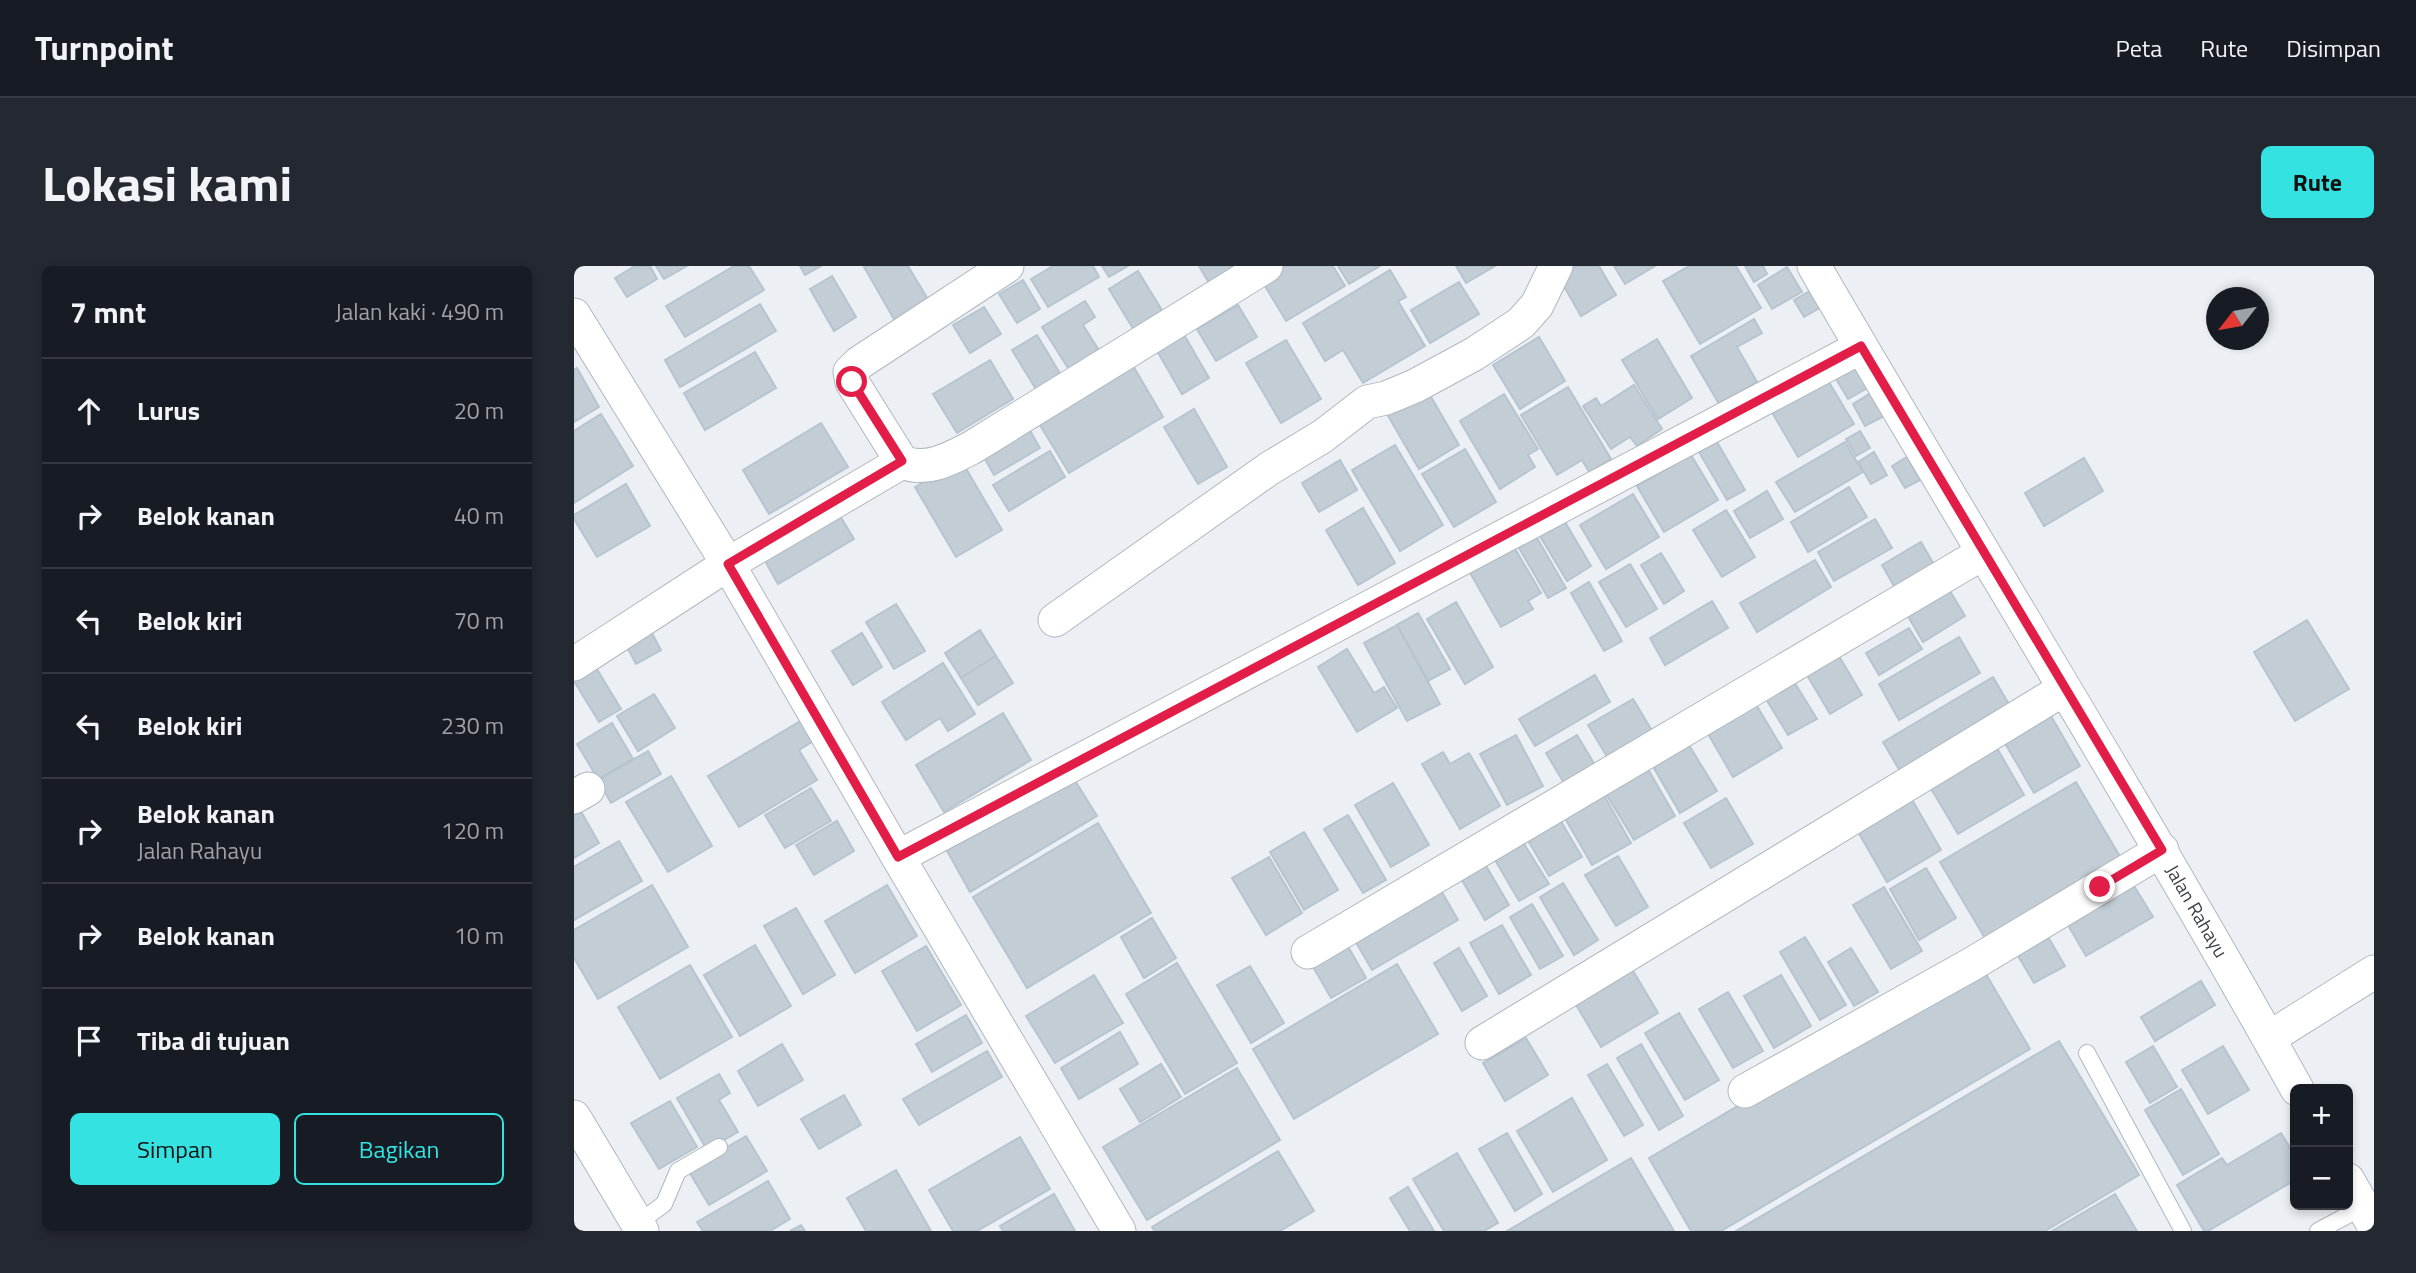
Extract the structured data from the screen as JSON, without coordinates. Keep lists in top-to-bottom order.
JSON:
{
  "streets": {
    "street": ["Jalan Rahayu"]
  },
  "north": "bottom left",
  "page": {
    "header": "Turnpoint",
    "nav": ["Peta", "Rute", "Disimpan"],
    "title": "Lokasi kami",
    "buttons": [
      "Rute",
      ["Simpan", "Bagikan"]
    ],
    "heading": ["7 mnt", "Jalan kaki · 490 m"],
    "list": [
      ["Lurus", "20 m"],
      ["Belok kanan", "40 m"],
      ["Belok kiri", "70 m"],
      ["Belok kiri", "230 m"],
      ["Belok kanan", "Jalan Rahayu", "120 m"],
      ["Belok kanan", "10 m"],
      "Tiba di tujuan"
    ],
    "map_buttons": ["+", "−"]
  }
}
